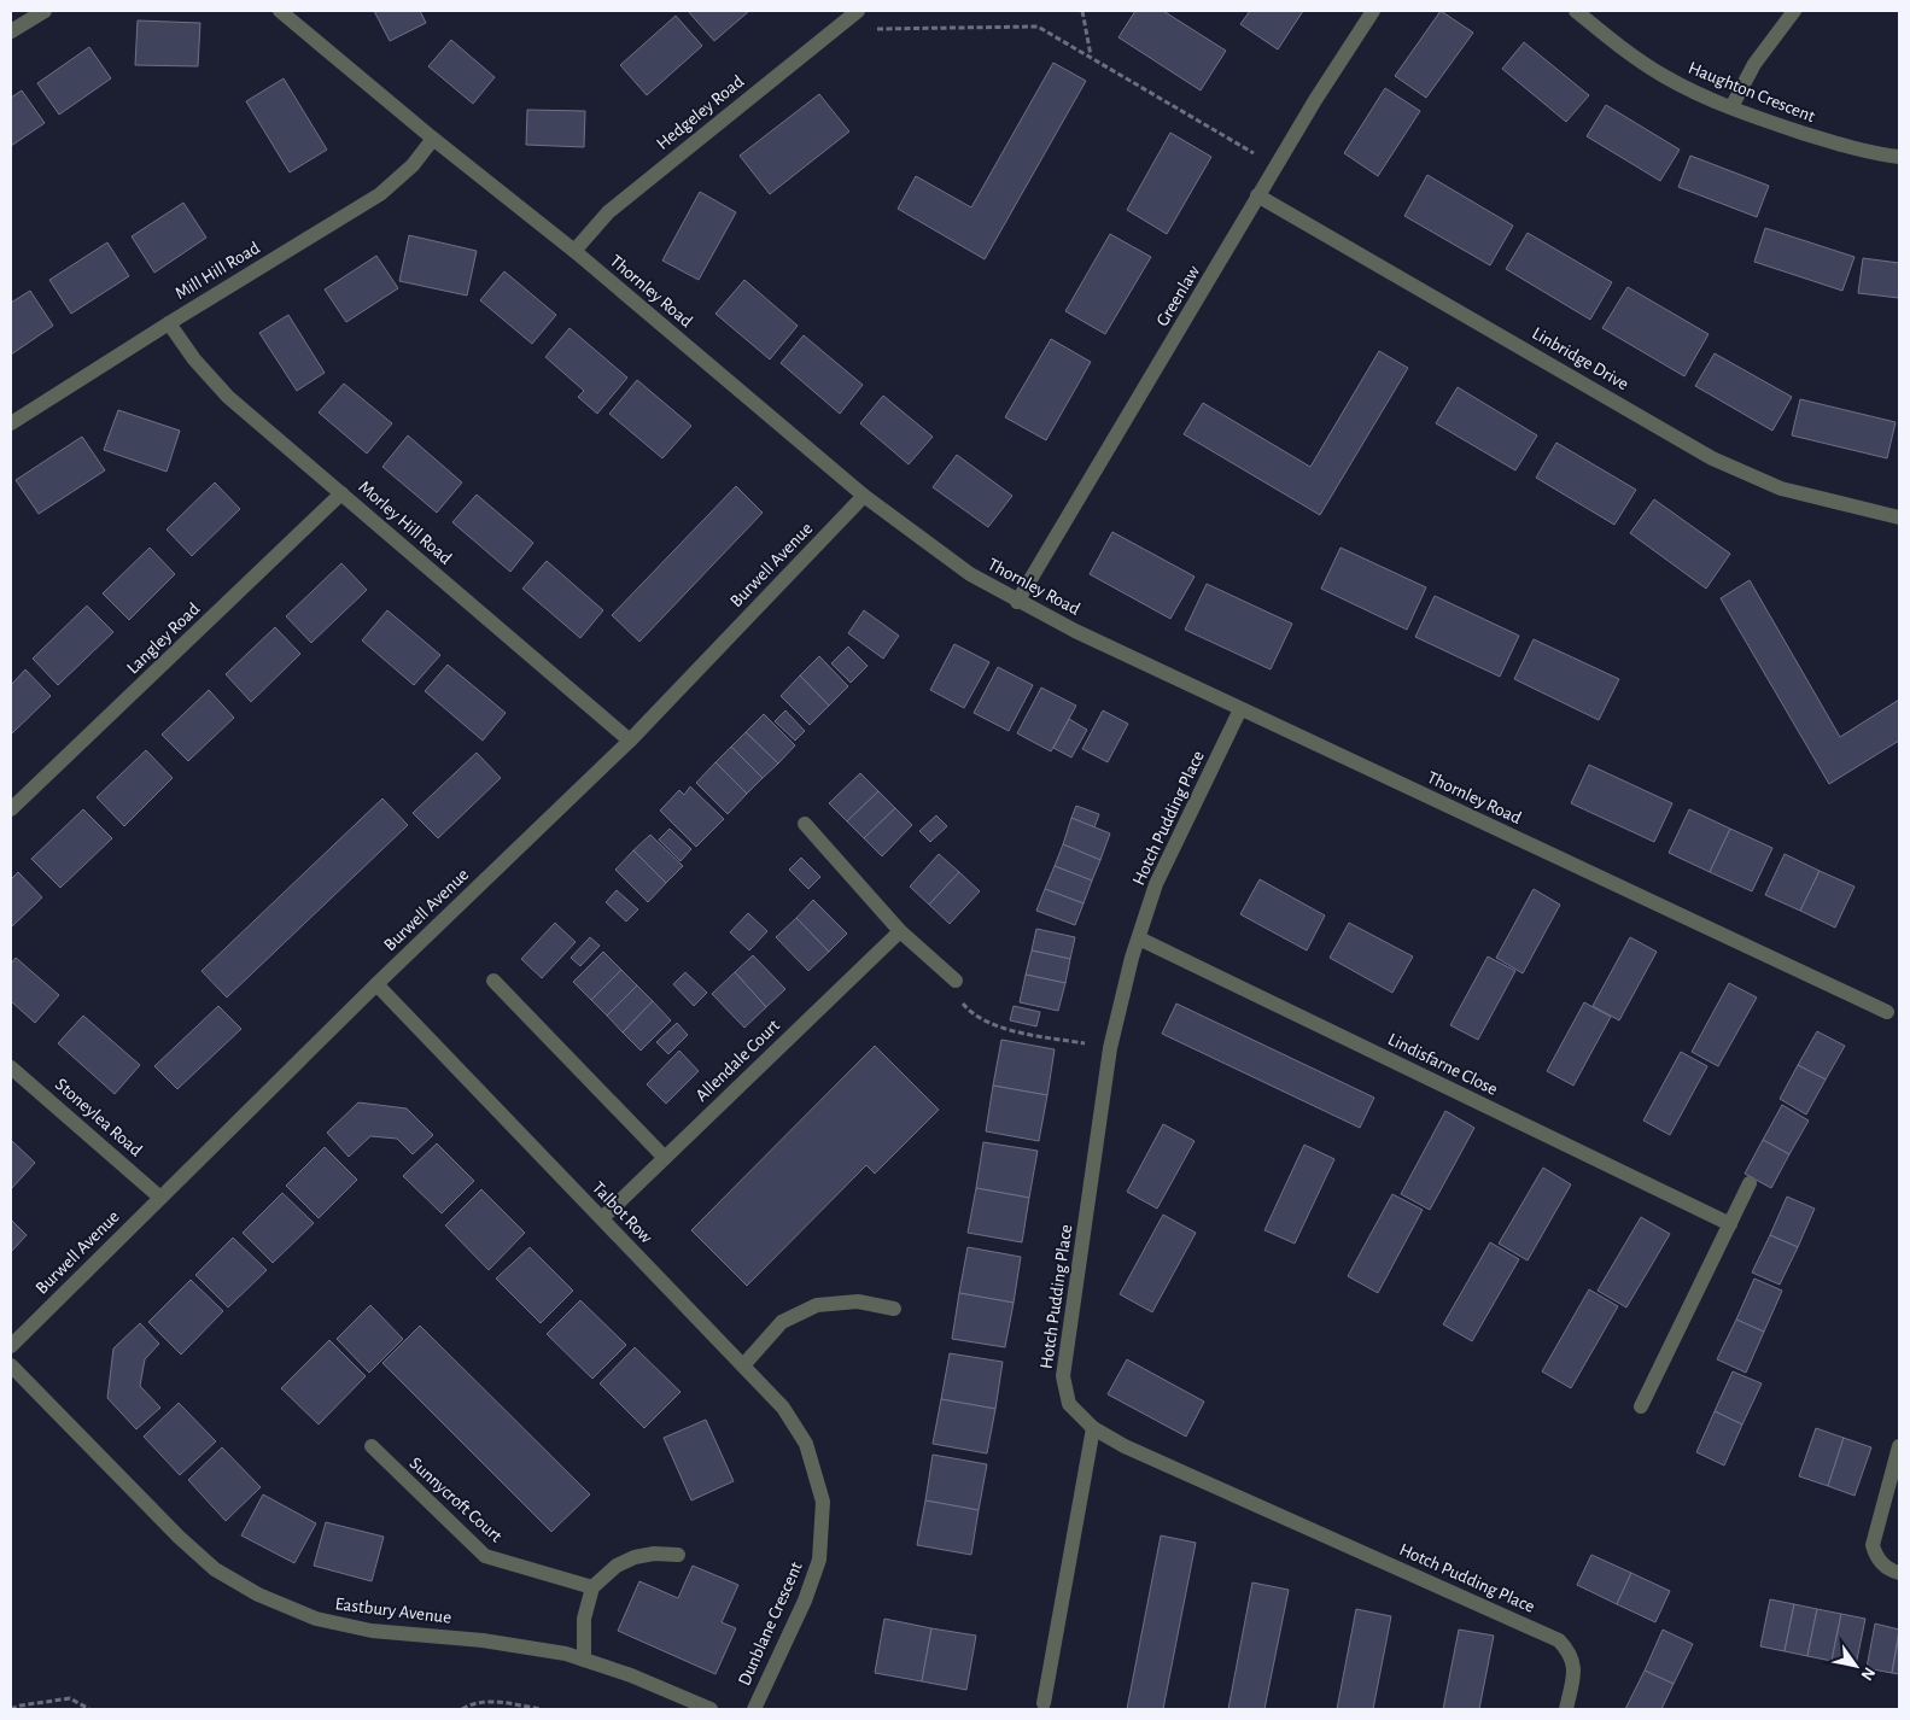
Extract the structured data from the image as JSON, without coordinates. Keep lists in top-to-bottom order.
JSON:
{
  "streets": {
    "street": [
      "Haughton Crescent",
      "Hedgeley Road",
      "Mill Hill Road",
      "Thornley Road",
      "Greenlaw",
      "Linbridge Drive",
      "Morley Hill Road",
      "Burwell Avenue",
      "Langley Road",
      "Hotch Pudding Place",
      "Allendale Court",
      "Lindisfarne Close",
      "Stoneylea Road",
      "Talbot Row",
      "Sunnycroft Court",
      "Eastbury Avenue",
      "Dunblane Crescent"
    ]
  },
  "crossings": [
    ["Hedgeley Road", "Thornley Road"],
    ["Mill Hill Road", "Thornley Road"],
    ["Mill Hill Road", "Morley Hill Road"],
    ["Thornley Road", "Greenlaw"],
    ["Thornley Road", "Burwell Avenue"],
    ["Thornley Road", "Hotch Pudding Place"],
    ["Greenlaw", "Linbridge Drive"],
    ["Morley Hill Road", "Burwell Avenue"],
    ["Morley Hill Road", "Langley Road"],
    ["Burwell Avenue", "Stoneylea Road"],
    ["Burwell Avenue", "Talbot Row"],
    ["Hotch Pudding Place", "Lindisfarne Close"],
    ["Allendale Court", "Talbot Row"],
    ["Talbot Row", "Dunblane Crescent"]
  ],
  "north": "bottom right"
}
